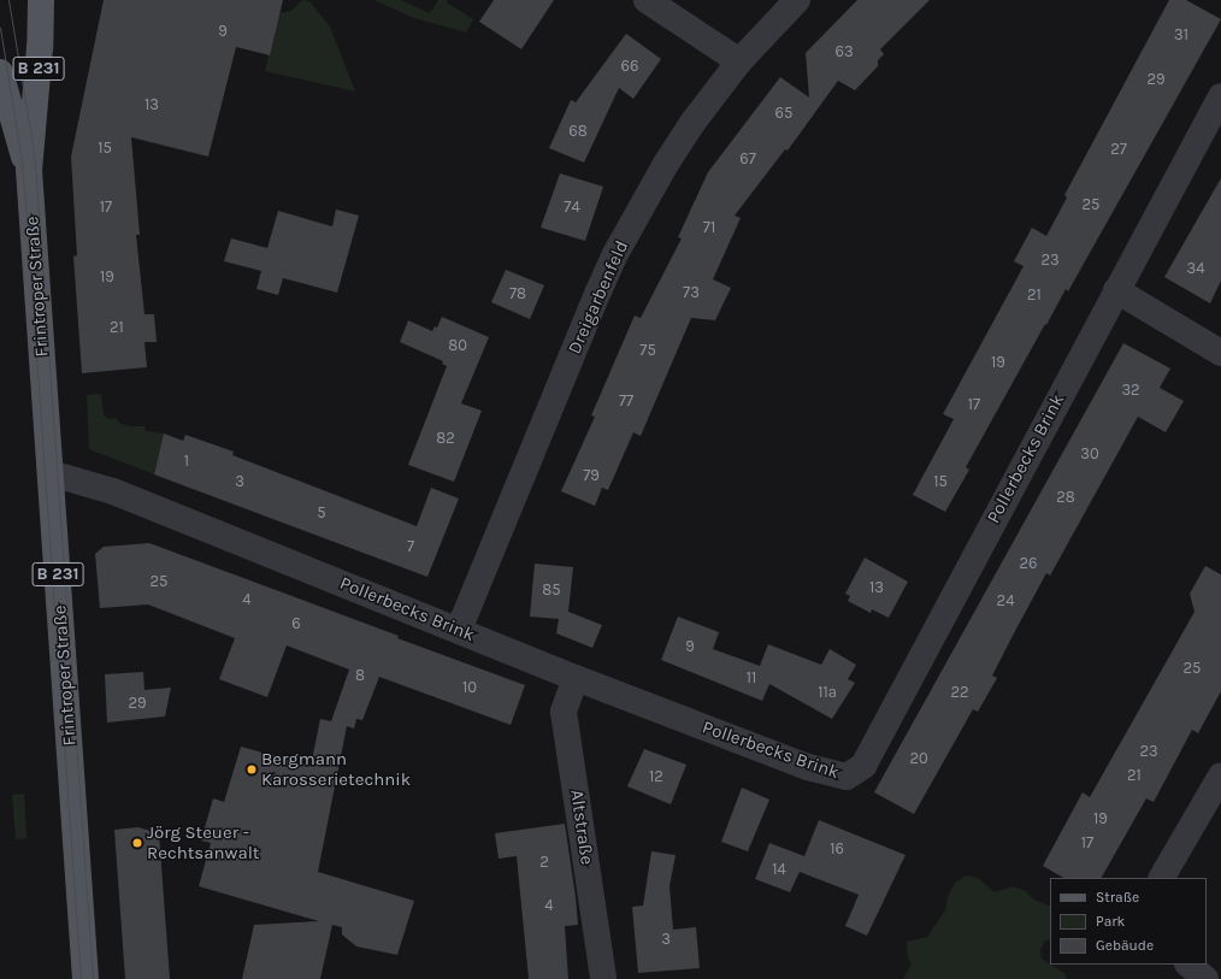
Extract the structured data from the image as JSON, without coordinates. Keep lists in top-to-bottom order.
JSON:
{
  "streets": {
    "main road": ["B 231", "Frintroper Straße"],
    "street": ["Dreigarbenfeld", "Pollerbecks Brink", "Altstraße"]
  },
  "crossings": [
    ["Frintroper Straße", "Pollerbecks Brink"],
    ["Dreigarbenfeld", "Pollerbecks Brink"],
    ["Pollerbecks Brink", "Altstraße"]
  ],
  "places": ["Bergmann Karosserietechnik", "Jörg Steuer - Rechtsanwalt"],
  "house_numbers": [
    "9",
    "31",
    "63",
    "66",
    "29",
    "13",
    "65",
    "68",
    "15",
    "27",
    "67",
    "25",
    "17",
    "74",
    "71",
    "23",
    "34",
    "19",
    "73",
    "78",
    "21",
    "21",
    "80",
    "75",
    "19",
    "32",
    "77",
    "17",
    "82",
    "30",
    "1",
    "79",
    "3",
    "15",
    "28",
    "5",
    "7",
    "26",
    "25",
    "13",
    "85",
    "4",
    "24",
    "6",
    "9",
    "25",
    "8",
    "11",
    "10",
    "11a",
    "22",
    "29",
    "23",
    "20",
    "21",
    "12",
    "19",
    "17",
    "16",
    "2",
    "14",
    "4",
    "3"
  ],
  "legend": ["Straße", "Park", "Gebäude"]
}
